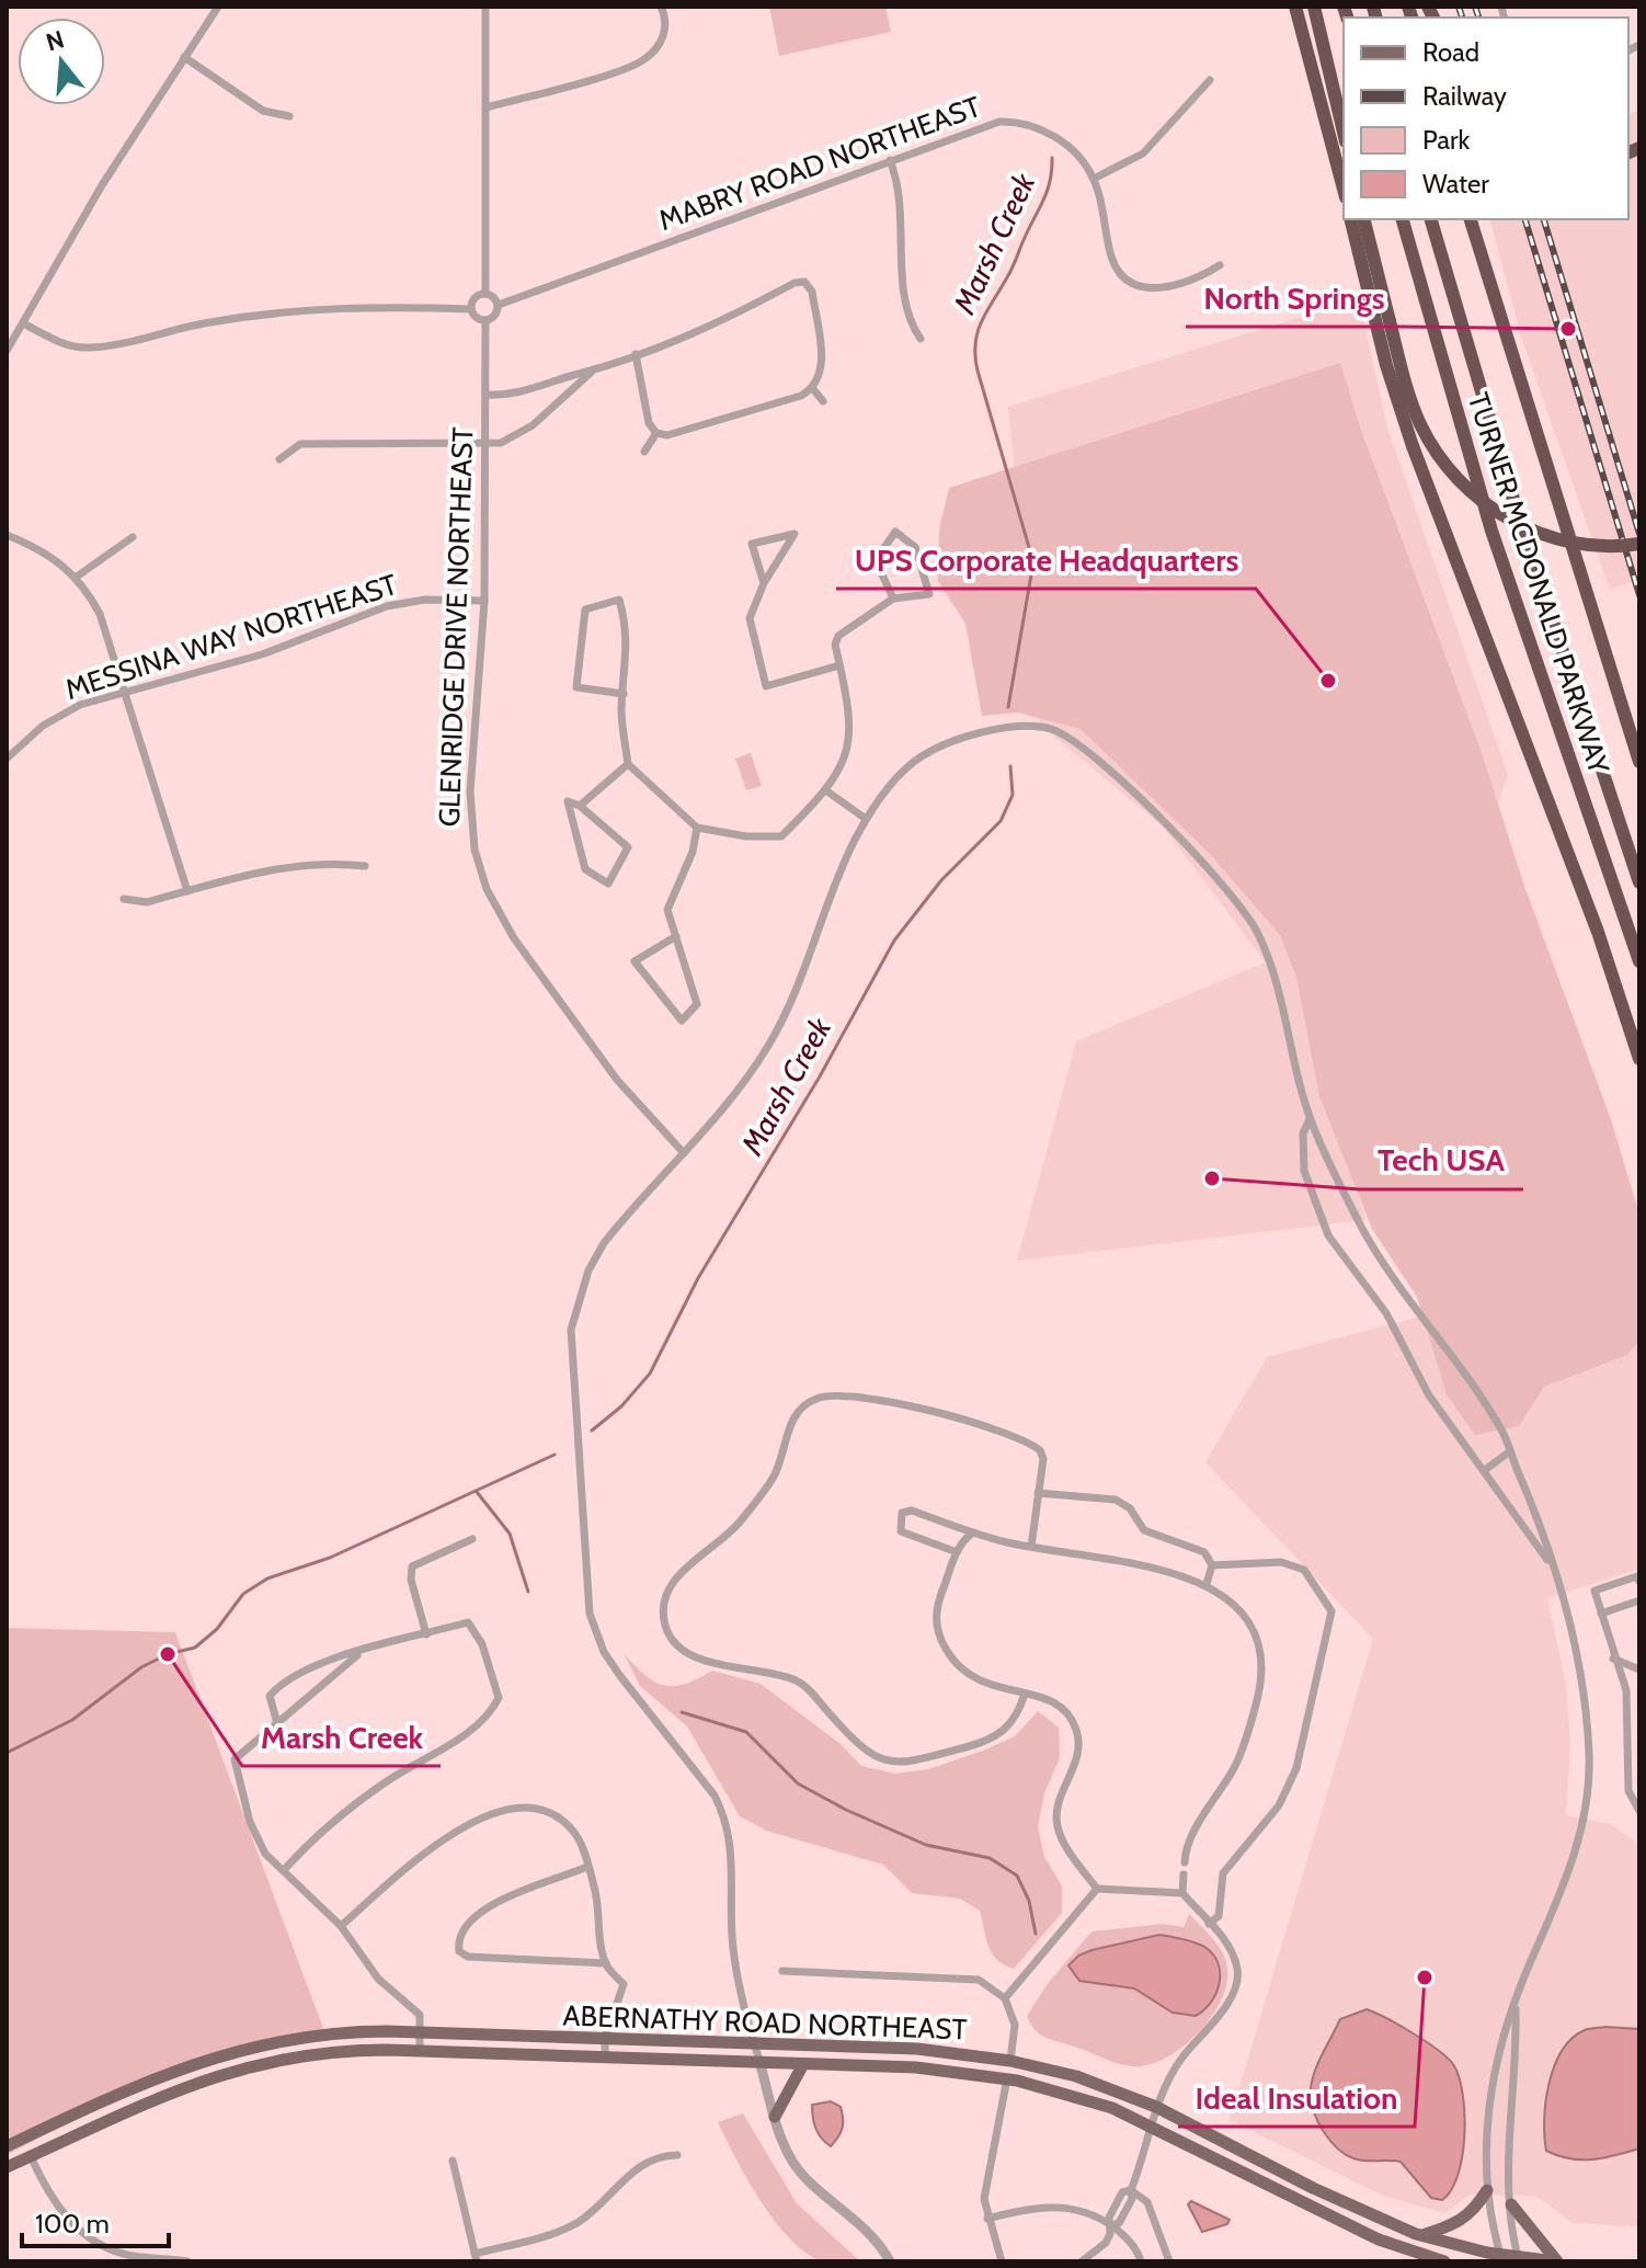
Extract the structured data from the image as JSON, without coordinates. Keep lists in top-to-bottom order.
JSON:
{
  "streets": {
    "highway": ["TURNER MCDONALD PARKWAY"],
    "main road": ["ABERNATHY ROAD NORTHEAST"],
    "street": ["MABRY ROAD NORTHEAST", "GLENRIDGE DRIVE NORTHEAST", "MESSINA WAY NORTHEAST"]
  },
  "crossings": [
    ["MABRY ROAD NORTHEAST", "GLENRIDGE DRIVE NORTHEAST"],
    ["GLENRIDGE DRIVE NORTHEAST", "MESSINA WAY NORTHEAST"]
  ],
  "water": ["Marsh Creek"],
  "places": [
    "North Springs",
    "UPS Corporate Headquarters",
    "Tech USA",
    "Marsh Creek",
    "Ideal Insulation"
  ],
  "legend": [
    "Road",
    "Railway",
    "Park",
    "Water"
  ],
  "scale_bar": "100 m",
  "north": "top"
}
